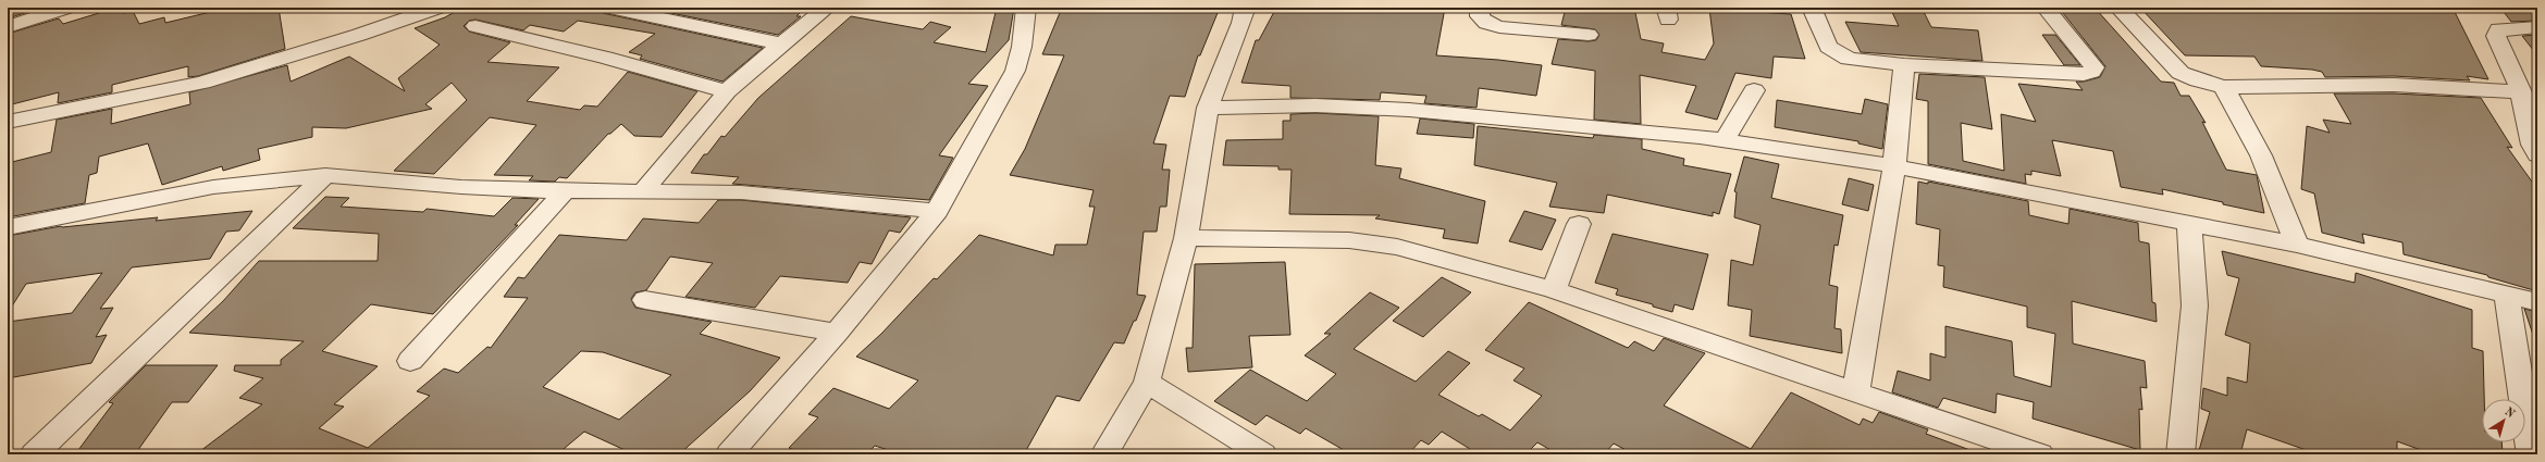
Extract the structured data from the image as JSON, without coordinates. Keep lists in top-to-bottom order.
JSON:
{
  "north": "top right"
}
